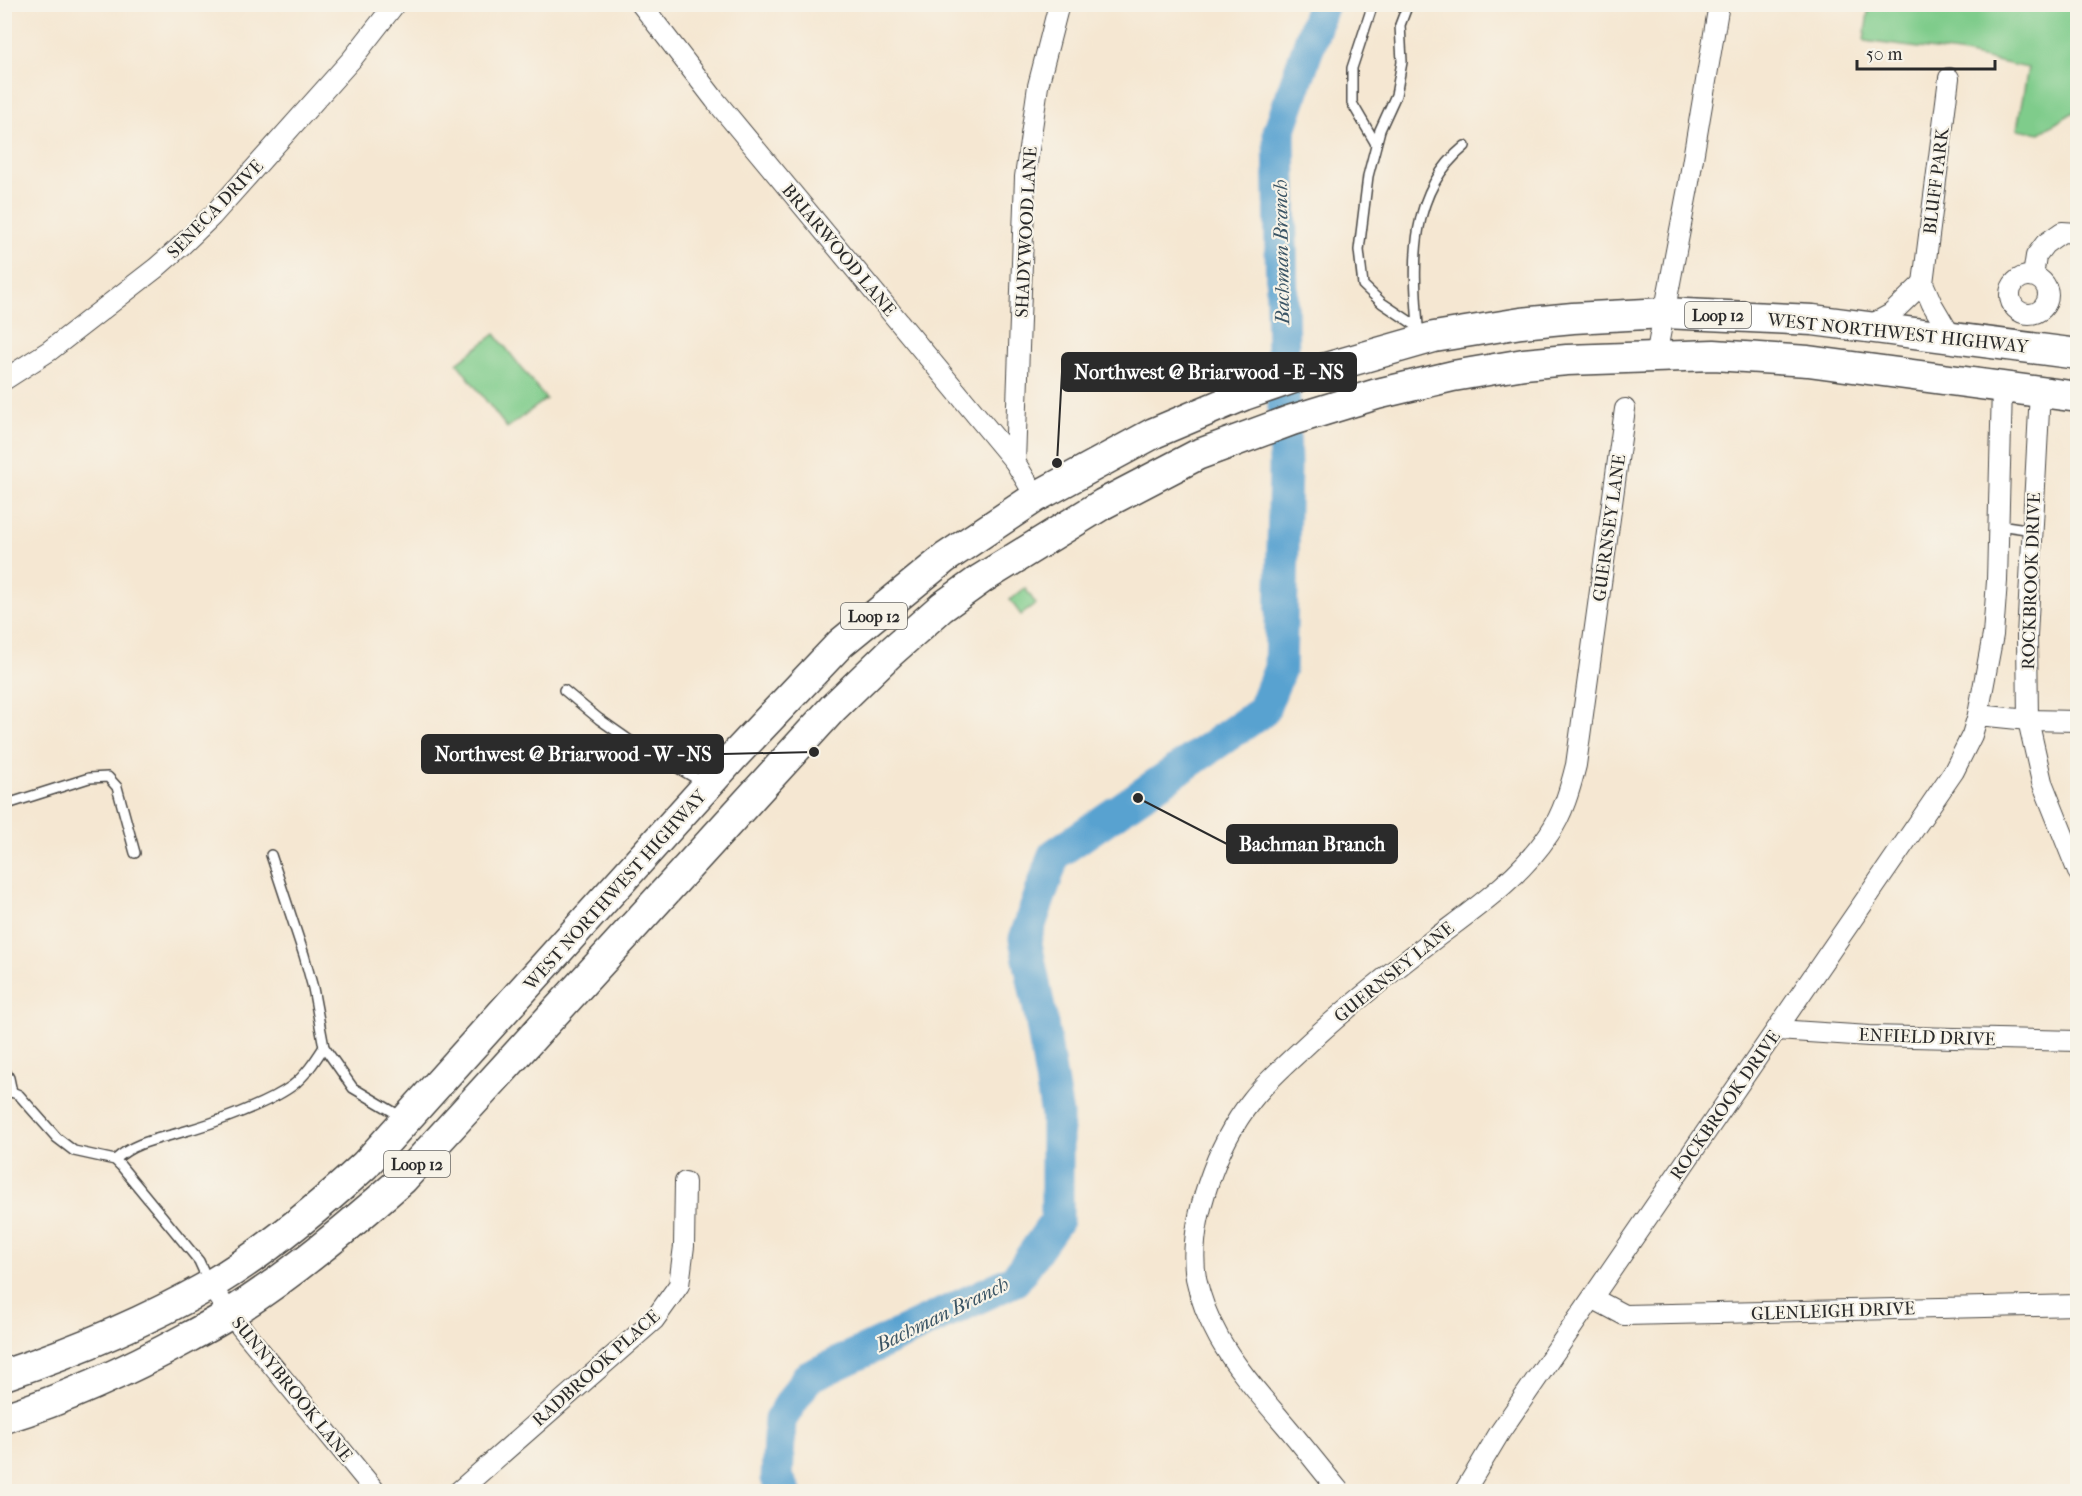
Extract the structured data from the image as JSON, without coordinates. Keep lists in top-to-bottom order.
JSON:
{
  "streets": {
    "main road": ["Loop 12", "WEST NORTHWEST HIGHWAY"],
    "street": [
      "BLUFF PARK",
      "SENECA DRIVE",
      "SHADYWOOD LANE",
      "BRIARWOOD LANE",
      "GUERNSEY LANE",
      "ROCKBROOK DRIVE",
      "ENFIELD DRIVE",
      "GLENLEIGH DRIVE",
      "RADBROOK PLACE",
      "SUNNYBROOK LANE"
    ]
  },
  "crossings": [
    ["SHADYWOOD LANE", "BRIARWOOD LANE"],
    ["BRIARWOOD LANE", "WEST NORTHWEST HIGHWAY"],
    ["WEST NORTHWEST HIGHWAY", "ROCKBROOK DRIVE"],
    ["WEST NORTHWEST HIGHWAY", "SUNNYBROOK LANE"],
    ["ROCKBROOK DRIVE", "ENFIELD DRIVE"],
    ["ROCKBROOK DRIVE", "GLENLEIGH DRIVE"]
  ],
  "water": ["Bachman Branch"],
  "places": ["Northwest @ Briarwood - E - NS", "Northwest @ Briarwood - W - NS", "Bachman Branch"],
  "scale_bar": "50 m"
}
